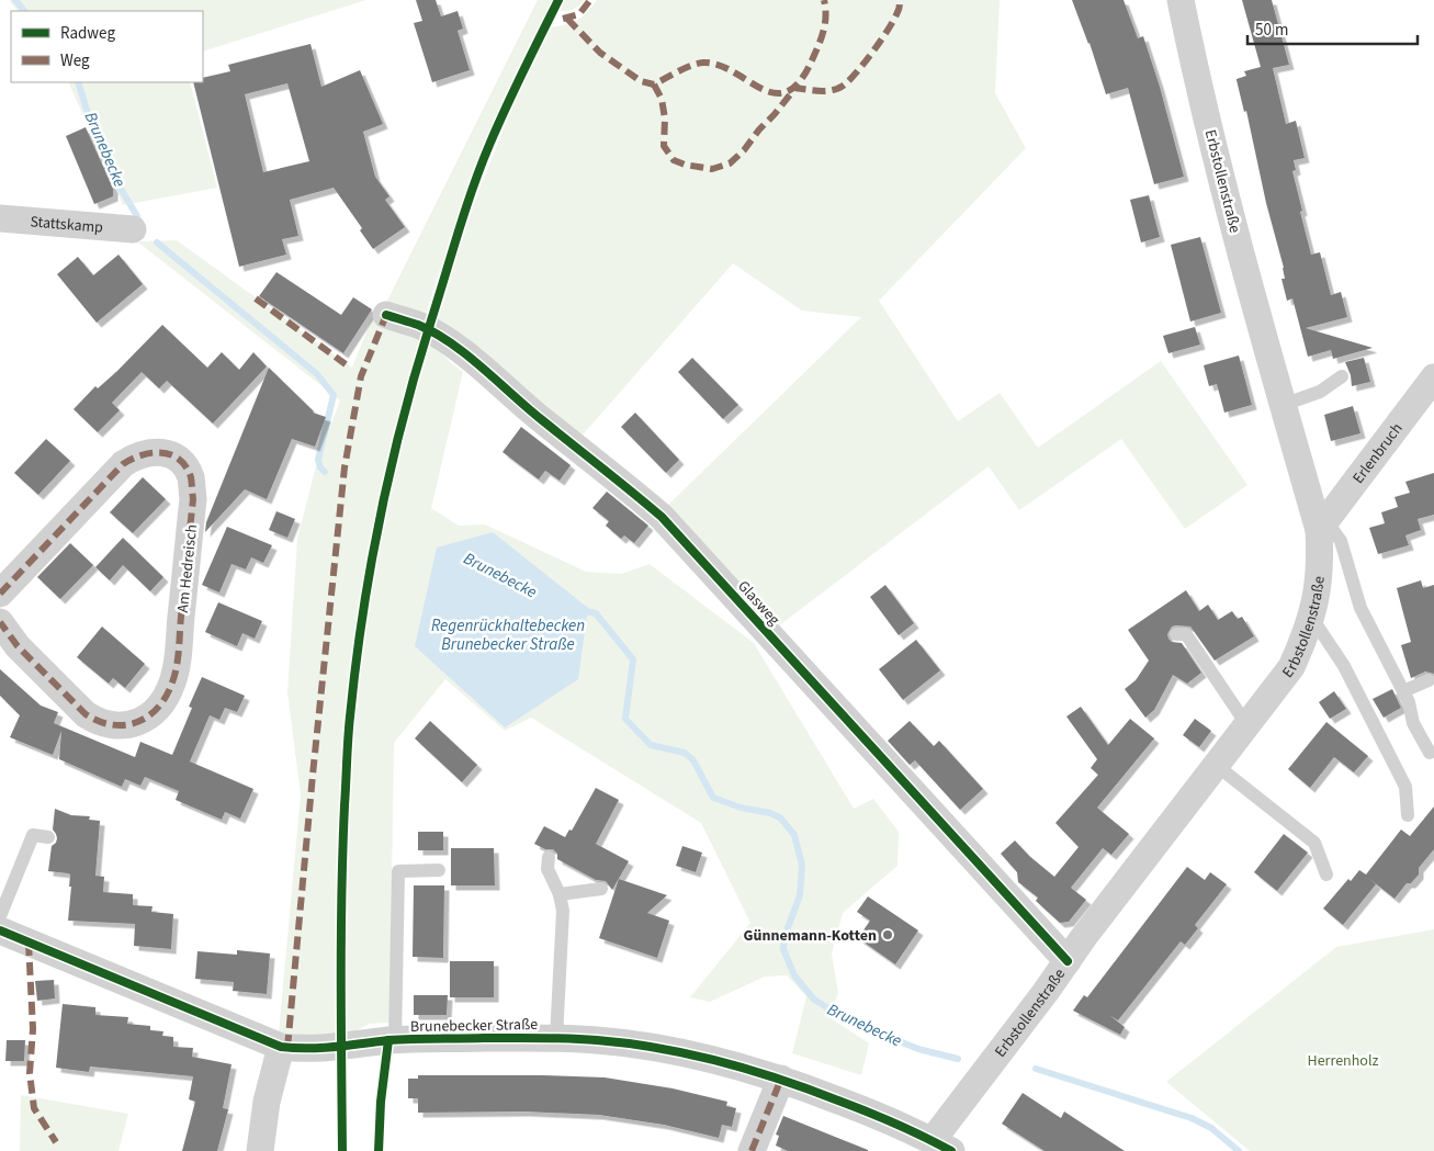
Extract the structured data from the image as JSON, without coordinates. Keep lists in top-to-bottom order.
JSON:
{
  "streets": {
    "street": [
      "Erbstollenstraße",
      "Stattskamp",
      "Erlenbruch",
      "Am Hedreisch",
      "Glasweg",
      "Brunebecker Straße"
    ]
  },
  "crossings": [
    ["Erbstollenstraße", "Erlenbruch"],
    ["Erbstollenstraße", "Glasweg"],
    ["Erbstollenstraße", "Brunebecker Straße"]
  ],
  "water": ["Brunebecke", "Regenrückhaltebecken Brunebecker Straße"],
  "parks": ["Herrenholz"],
  "places": ["Günnemann-Kotten"],
  "legend": ["Radweg", "Weg"],
  "scale_bar": "50 m"
}
